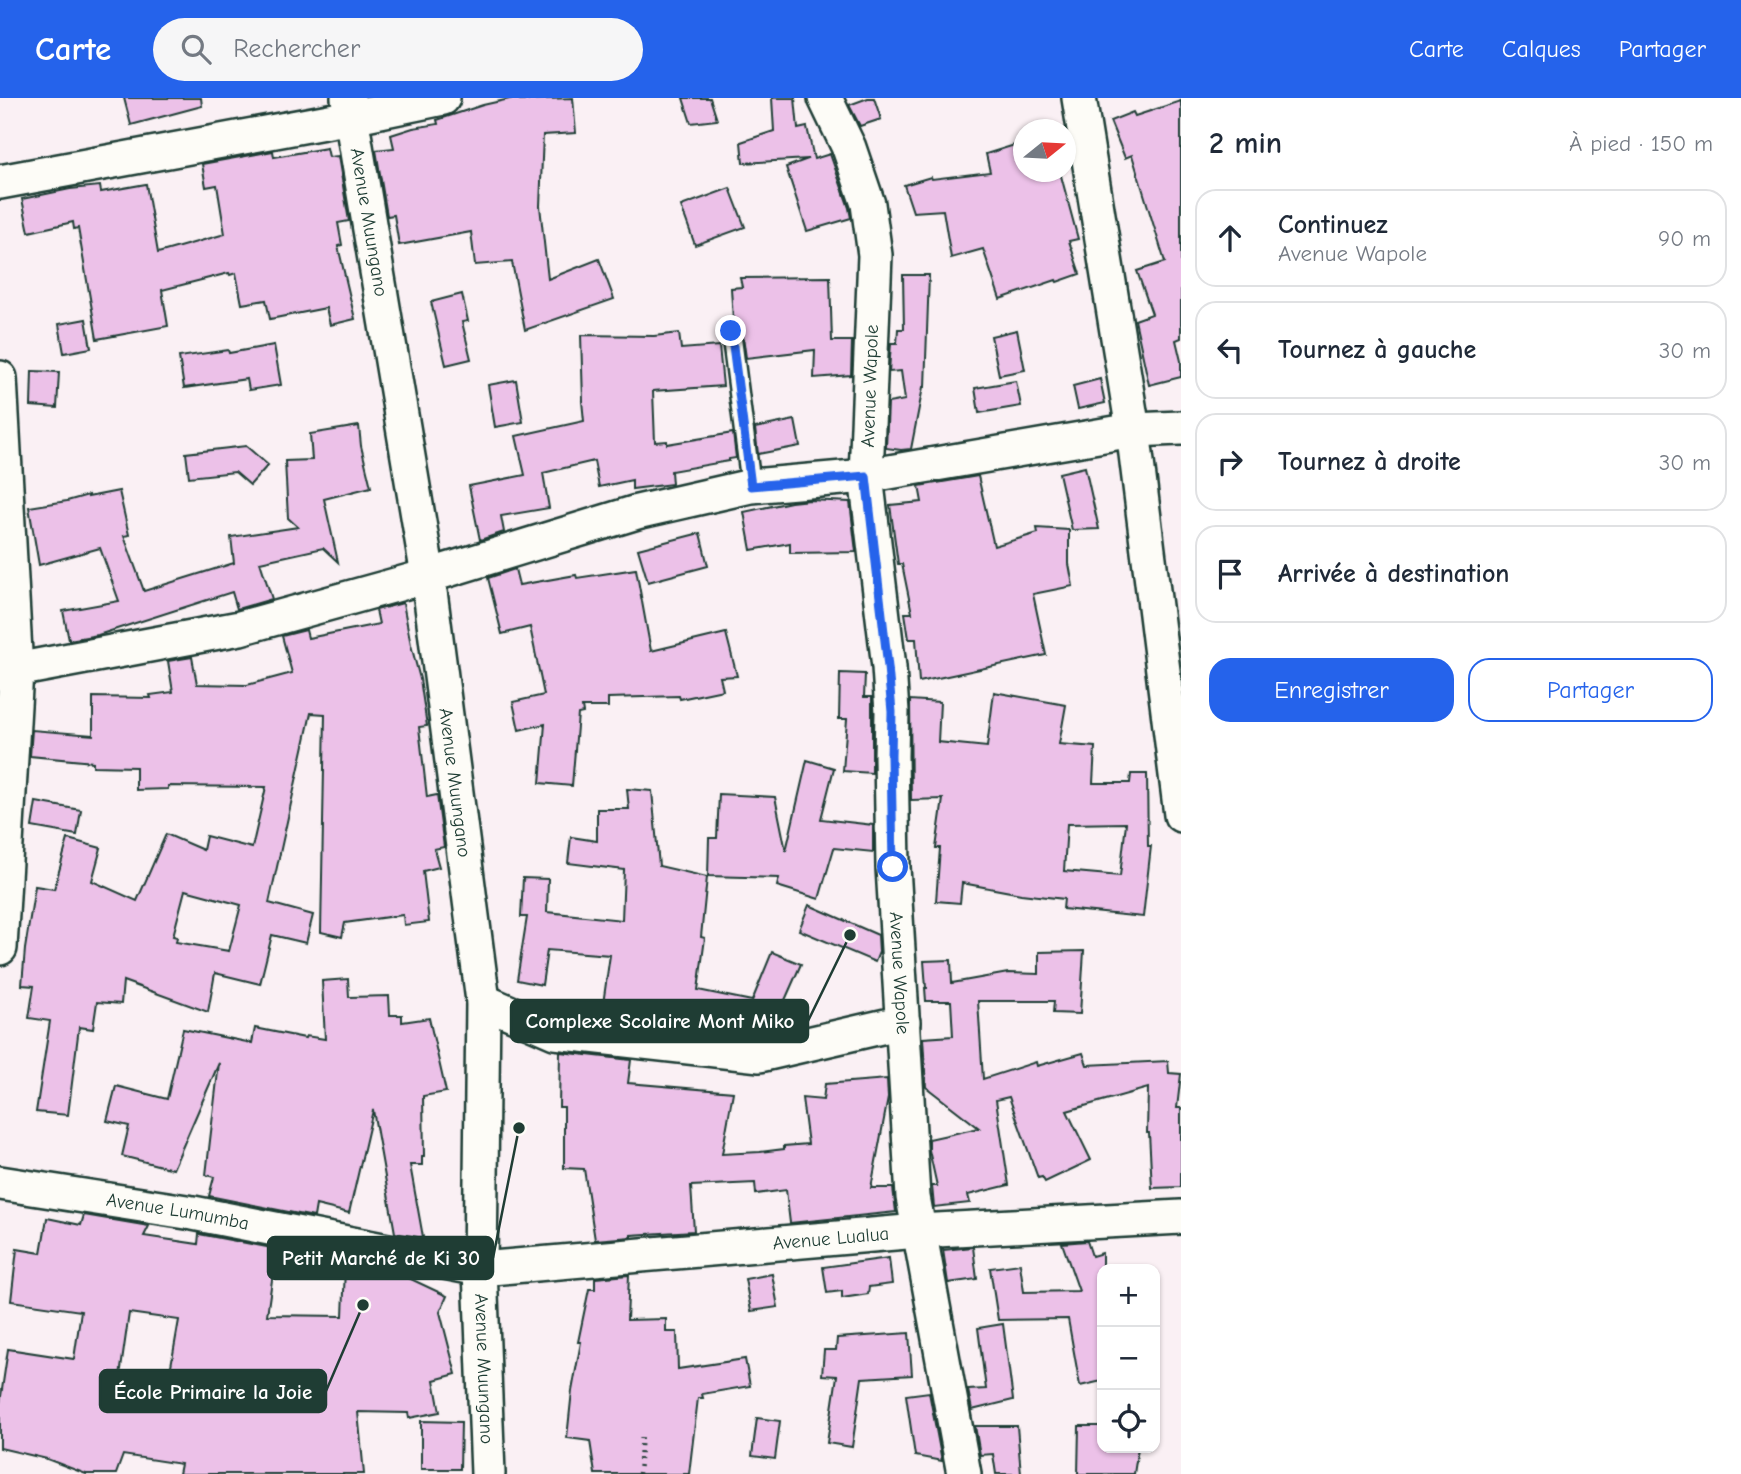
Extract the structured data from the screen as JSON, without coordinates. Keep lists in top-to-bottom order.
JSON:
{
  "streets": {
    "street": [
      "Avenue Muungano",
      "Avenue Wapole",
      "Avenue Lumumba",
      "Avenue Lualua"
    ]
  },
  "crossings": [
    ["Avenue Muungano", "Avenue Lumumba"],
    ["Avenue Muungano", "Avenue Lualua"],
    ["Avenue Wapole", "Avenue Lualua"],
    ["Avenue Lumumba", "Avenue Lualua"]
  ],
  "places": ["Complexe Scolaire Mont Miko", "Petit Marché de Ki 30", "École Primaire la Joie"],
  "north": "right",
  "page": {
    "header": "Carte",
    "search": "Rechercher",
    "nav": ["Carte", "Calques", "Partager"],
    "heading": ["2 min", "À pied · 150 m"],
    "list": [
      ["Continuez", "Avenue Wapole", "90 m"],
      ["Tournez à gauche", "30 m"],
      ["Tournez à droite", "30 m"],
      "Arrivée à destination"
    ],
    "buttons": ["Enregistrer", "Partager"],
    "map_buttons": ["+", "−"]
  }
}
